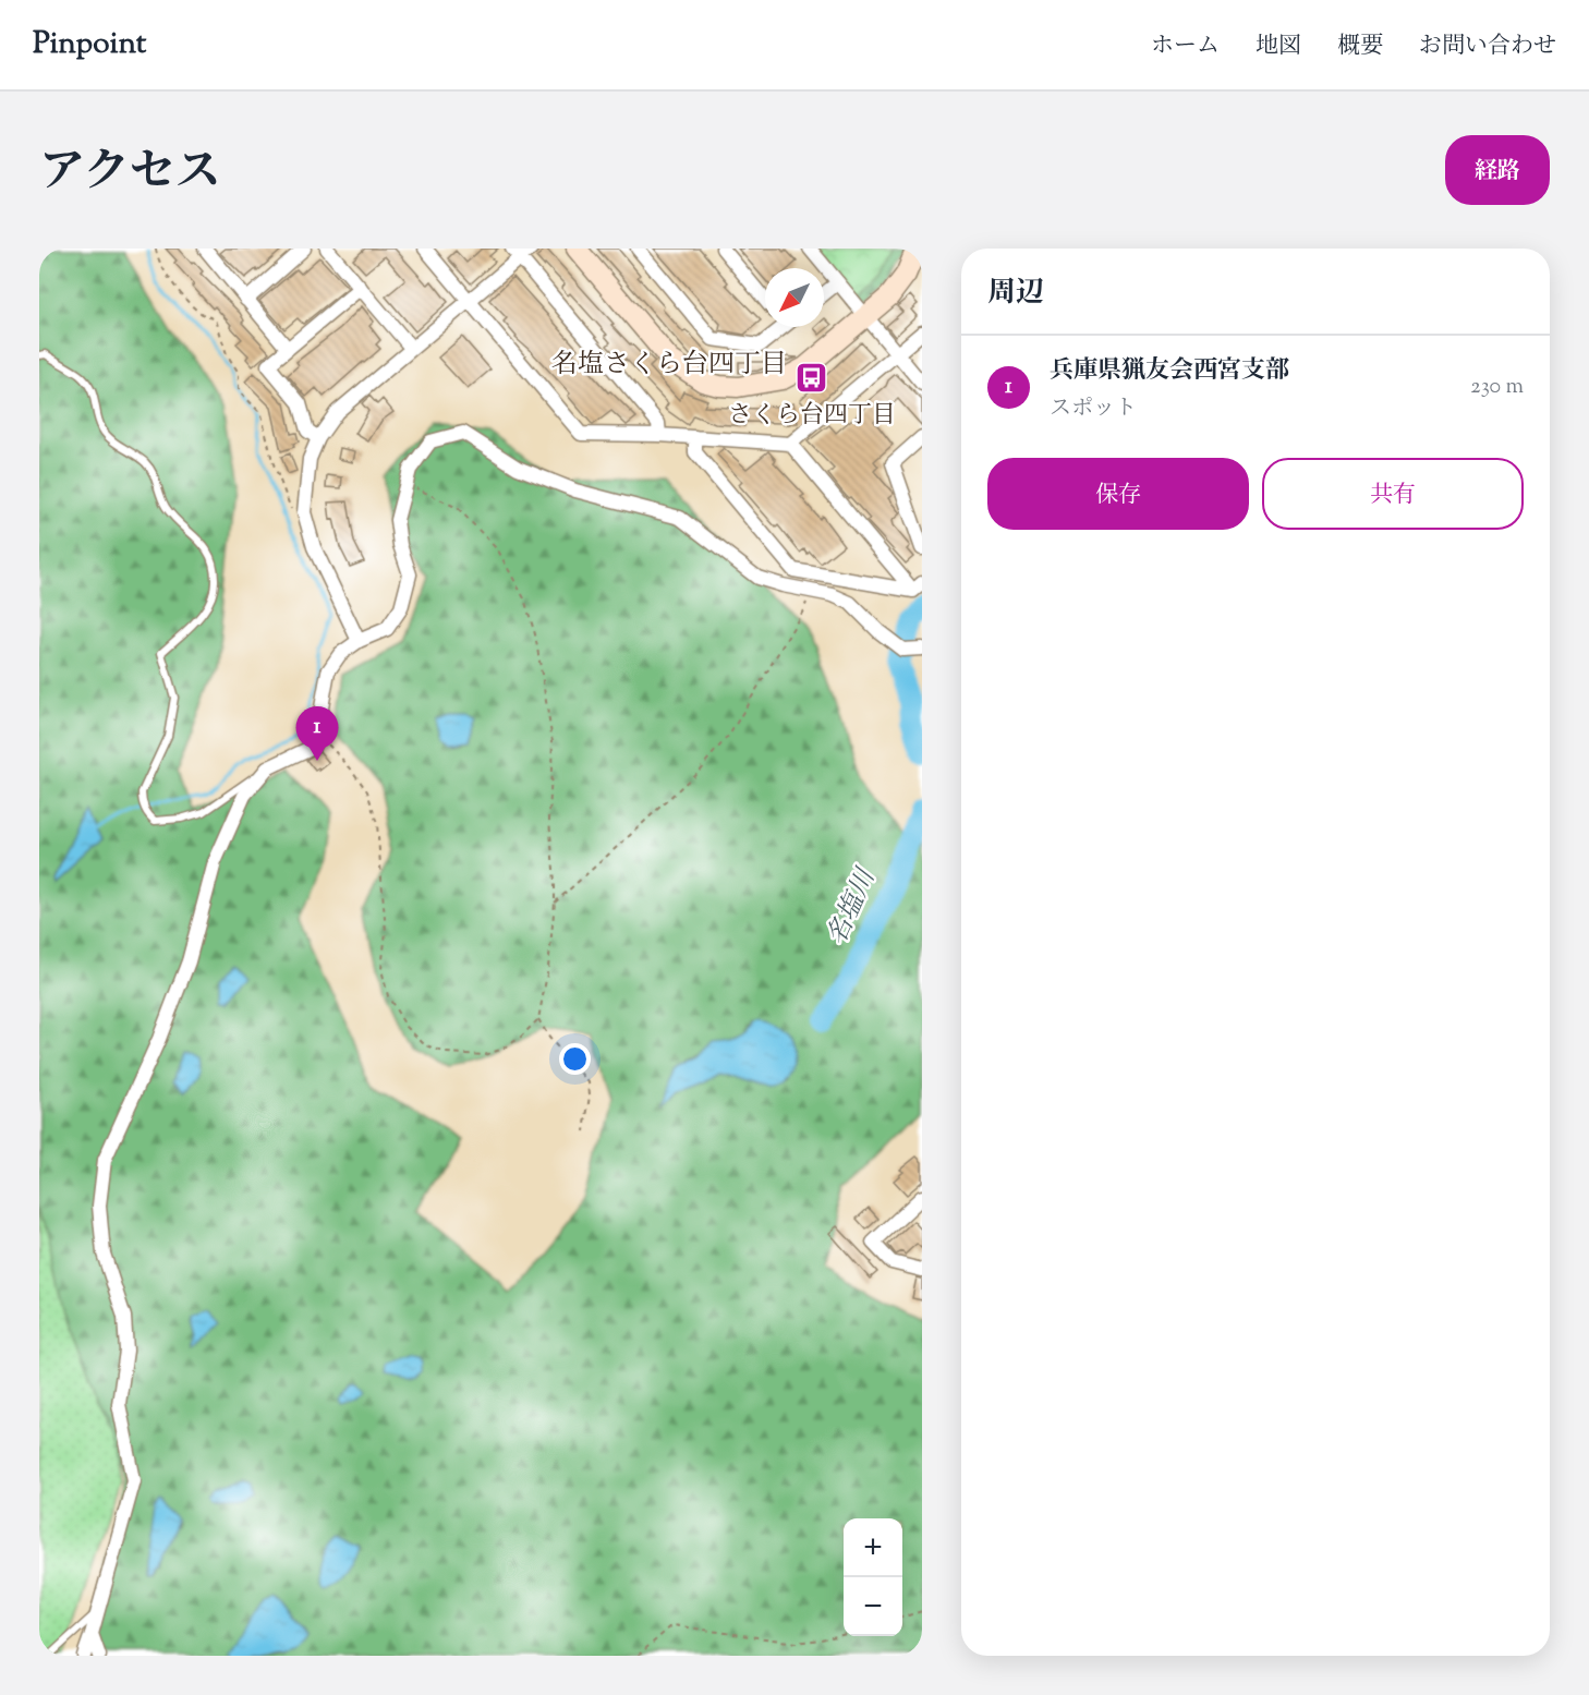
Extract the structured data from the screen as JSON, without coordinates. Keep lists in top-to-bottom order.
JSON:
{
  "districts": ["名塩さくら台四丁目"],
  "water": ["名塩川"],
  "places": {
    "bus stop": ["さくら台四丁目"]
  },
  "north": "bottom left",
  "page": {
    "header": "Pinpoint",
    "nav": [
      "ホーム",
      "地図",
      "概要",
      "お問い合わせ"
    ],
    "title": "アクセス",
    "buttons": [
      "経路",
      ["保存", "共有"]
    ],
    "heading": "周辺",
    "list": [
      {
        "mark": "1",
        "name": "兵庫県猟友会西宮支部",
        "note": "スポット",
        "value": "230 m"
      }
    ],
    "pins": "1",
    "map_buttons": ["+", "−"]
  }
}
